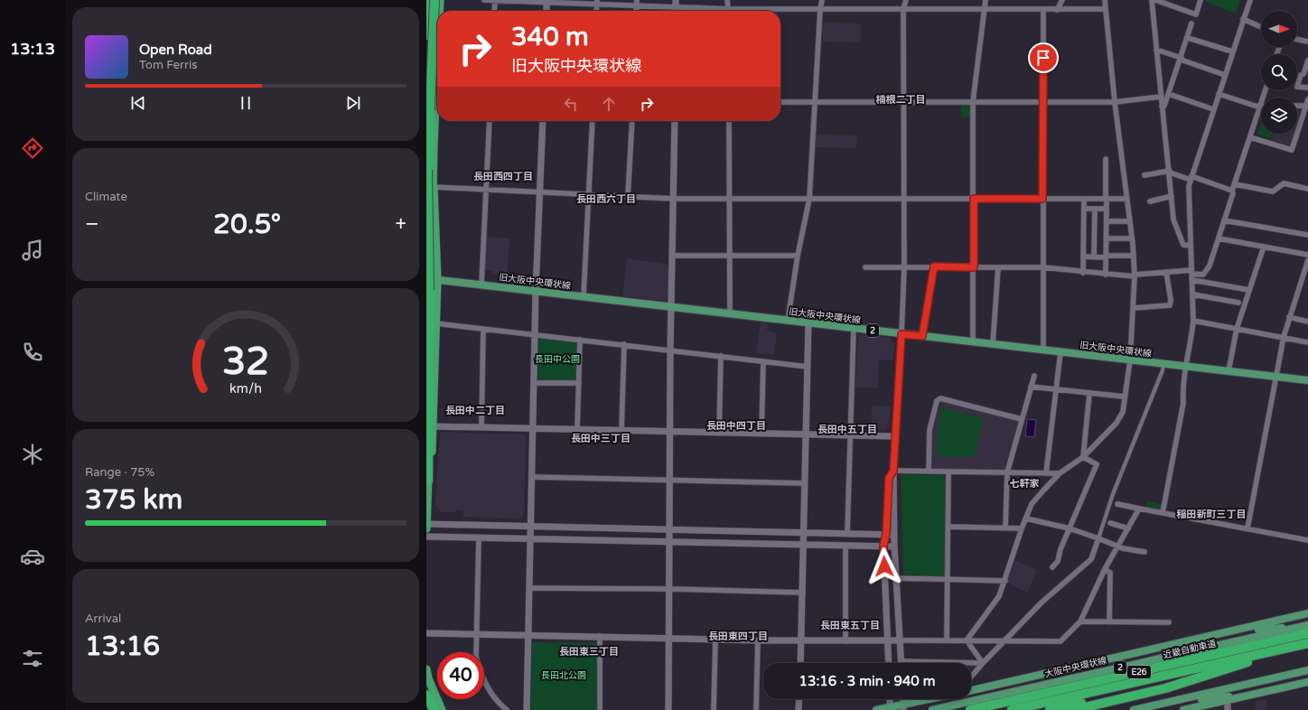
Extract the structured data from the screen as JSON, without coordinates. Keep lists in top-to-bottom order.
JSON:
{
  "streets": {
    "highway": ["近畿自動車道", "E26"],
    "main road": ["旧大阪中央環状線", "2", "大阪中央環状線"]
  },
  "districts": [
    "楠根二丁目",
    "長田西四丁目",
    "長田西六丁目",
    "長田中二丁目",
    "長田中四丁目",
    "長田中五丁目",
    "長田中三丁目",
    "七軒家",
    "稲田新町三丁目",
    "長田東五丁目",
    "長田東四丁目",
    "長田東三丁目"
  ],
  "parks": ["長田中公園", "長田北公園"],
  "north": "right",
  "page": {
    "tabs": "13:13",
    "turn": ["340 m", "旧大阪中央環状線"],
    "song": ["Open Road", "Tom Ferris"],
    "tile": [
      "Climate",
      ["Range · 75%", "375 km"],
      ["Arrival", "13:16"]
    ],
    "heat": ["−", "20.5°", "+"],
    "limit": "40",
    "trip": "13:16 · 3 min · 940 m",
    "gauge": ["32", "km/h"]
  }
}
